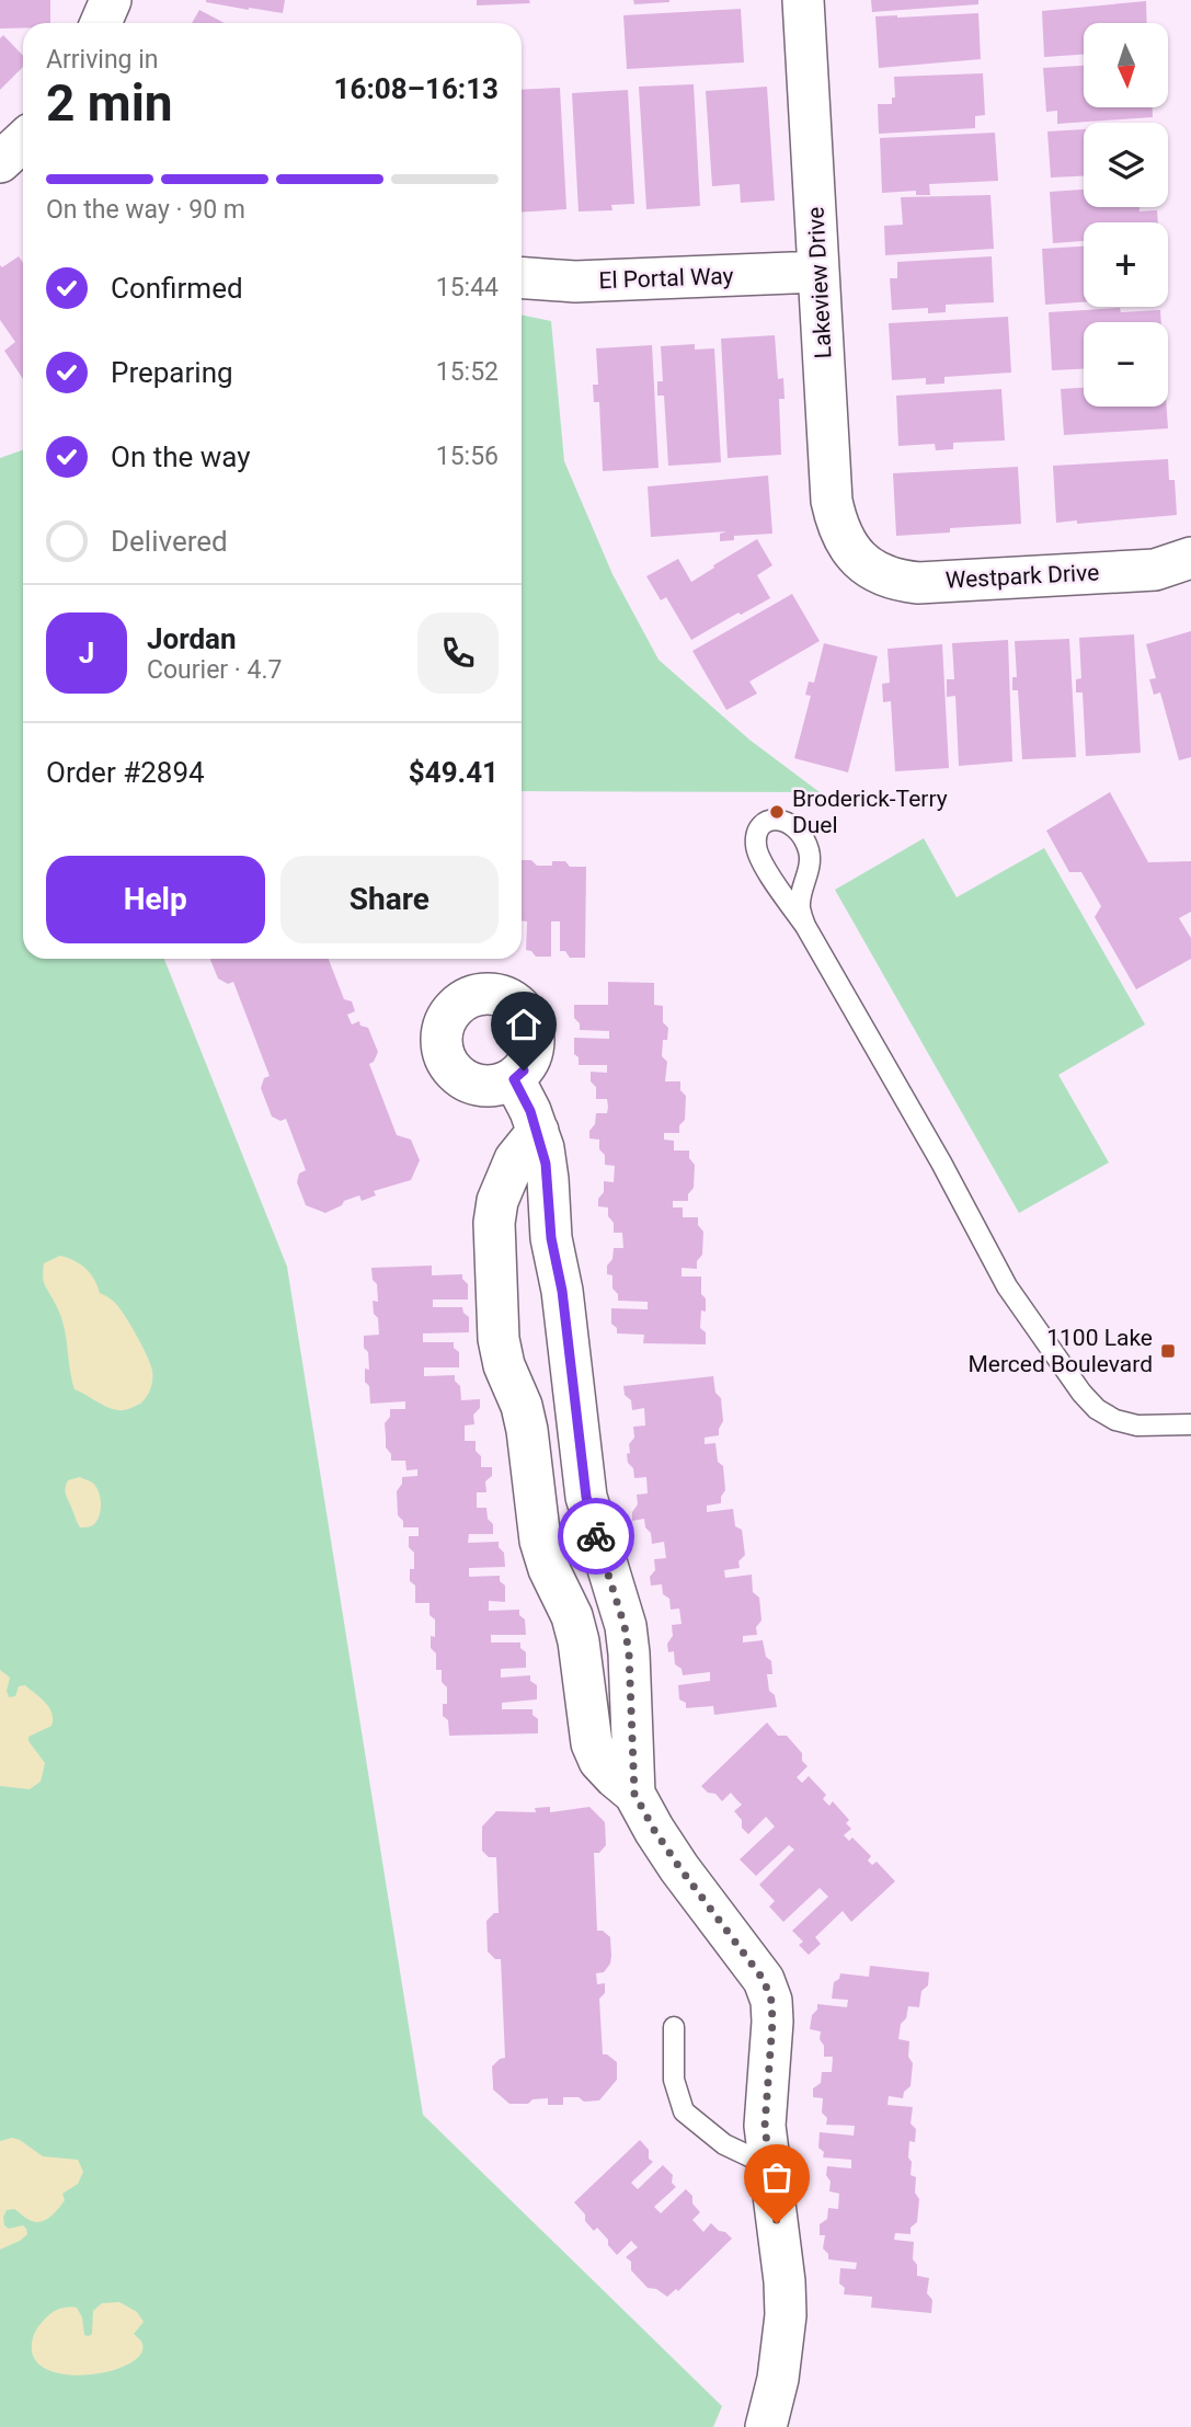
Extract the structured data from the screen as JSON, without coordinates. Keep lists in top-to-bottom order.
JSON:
{
  "streets": {
    "street": ["El Portal Way", "Lakeview Drive", "Westpark Drive"]
  },
  "crossings": [
    ["El Portal Way", "Lakeview Drive"],
    ["Lakeview Drive", "Westpark Drive"]
  ],
  "places": {
    "other": ["Broderick-Terry Duel"],
    "transit": ["1100 Lake Merced Boulevard"]
  },
  "north": "bottom",
  "page": {
    "map_buttons": ["+", "−"],
    "heading": ["2 min", "Arriving in", "16:08–16:13"],
    "panel": [
      "Jordan",
      "Courier · 4.7",
      "Order #2894",
      "$49.41"
    ],
    "bar": "On the way · 90 m",
    "list": [
      ["Confirmed", "15:44"],
      ["Preparing", "15:52"],
      ["On the way", "15:56"],
      "Delivered"
    ],
    "round": "J",
    "buttons": ["Help", "Share"]
  }
}
